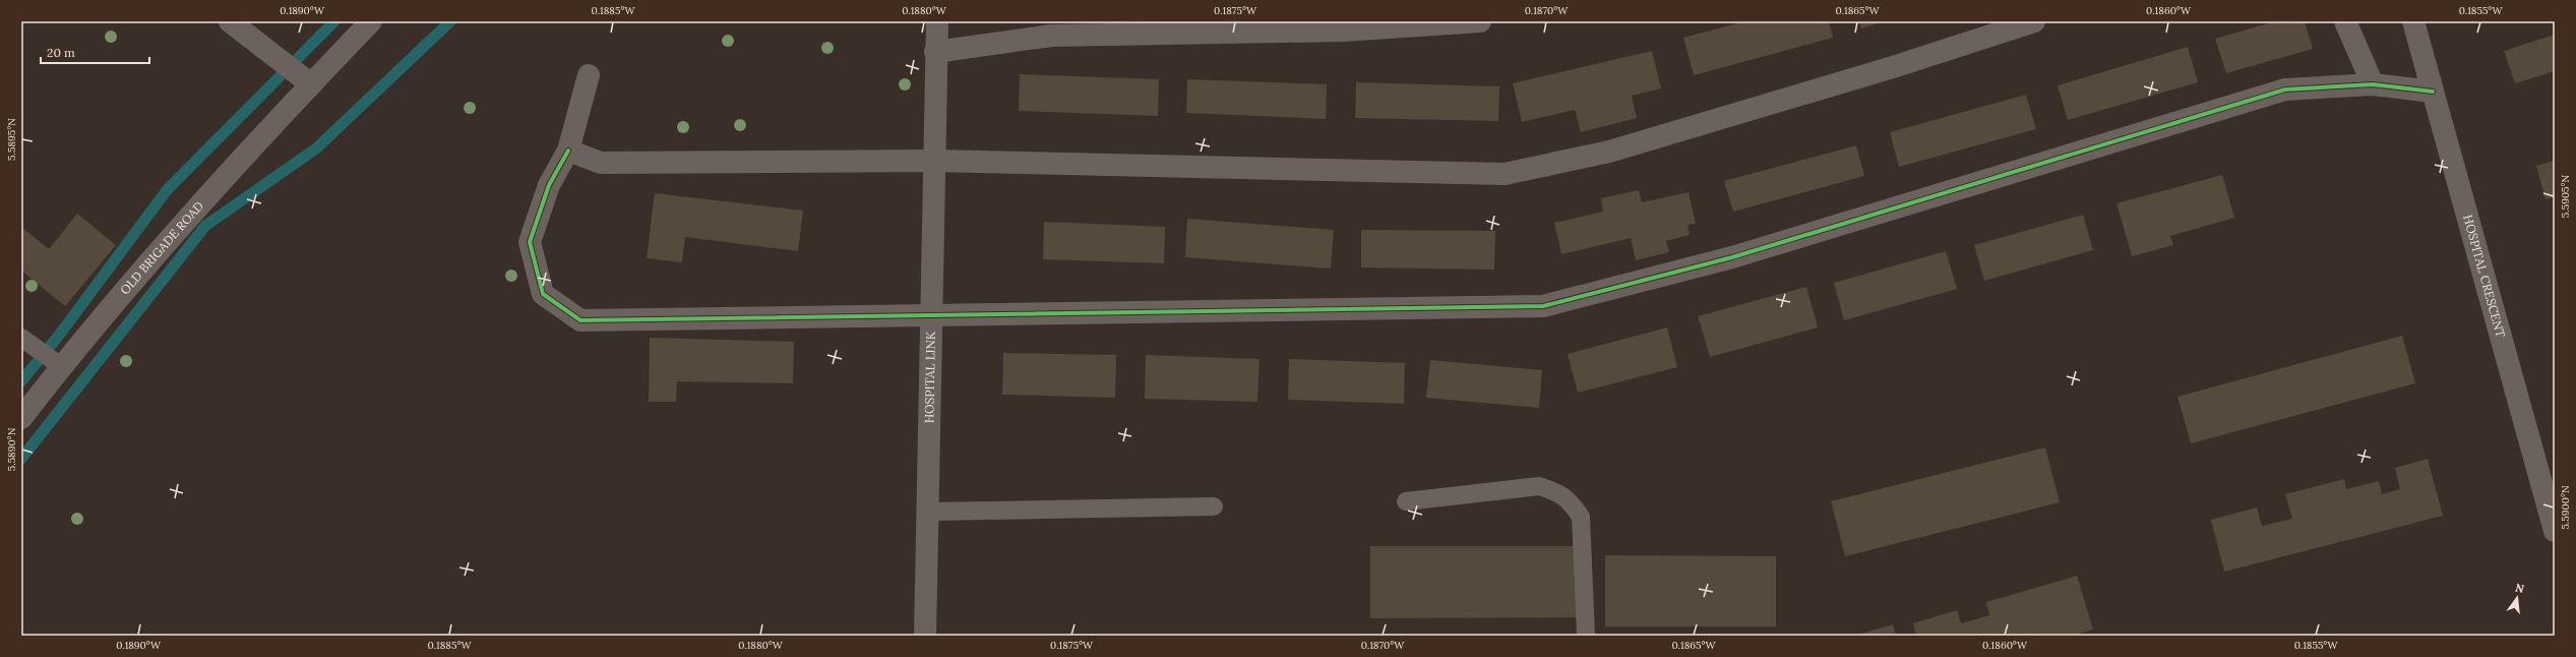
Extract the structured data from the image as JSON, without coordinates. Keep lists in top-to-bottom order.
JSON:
{
  "streets": {
    "street": ["OLD BRIGADE ROAD", "HOSPITAL CRESCENT", "HOSPITAL LINK"]
  },
  "scale_bar": "20 m",
  "north": "top",
  "coordinates": [
    "0.1890°W",
    "0.1885°W",
    "0.1880°W",
    "0.1875°W",
    "0.1870°W",
    "0.1865°W",
    "0.1860°W",
    "0.1855°W",
    "5.5895°N",
    "5.5905°N",
    "5.5890°N",
    "5.5900°N"
  ]
}
